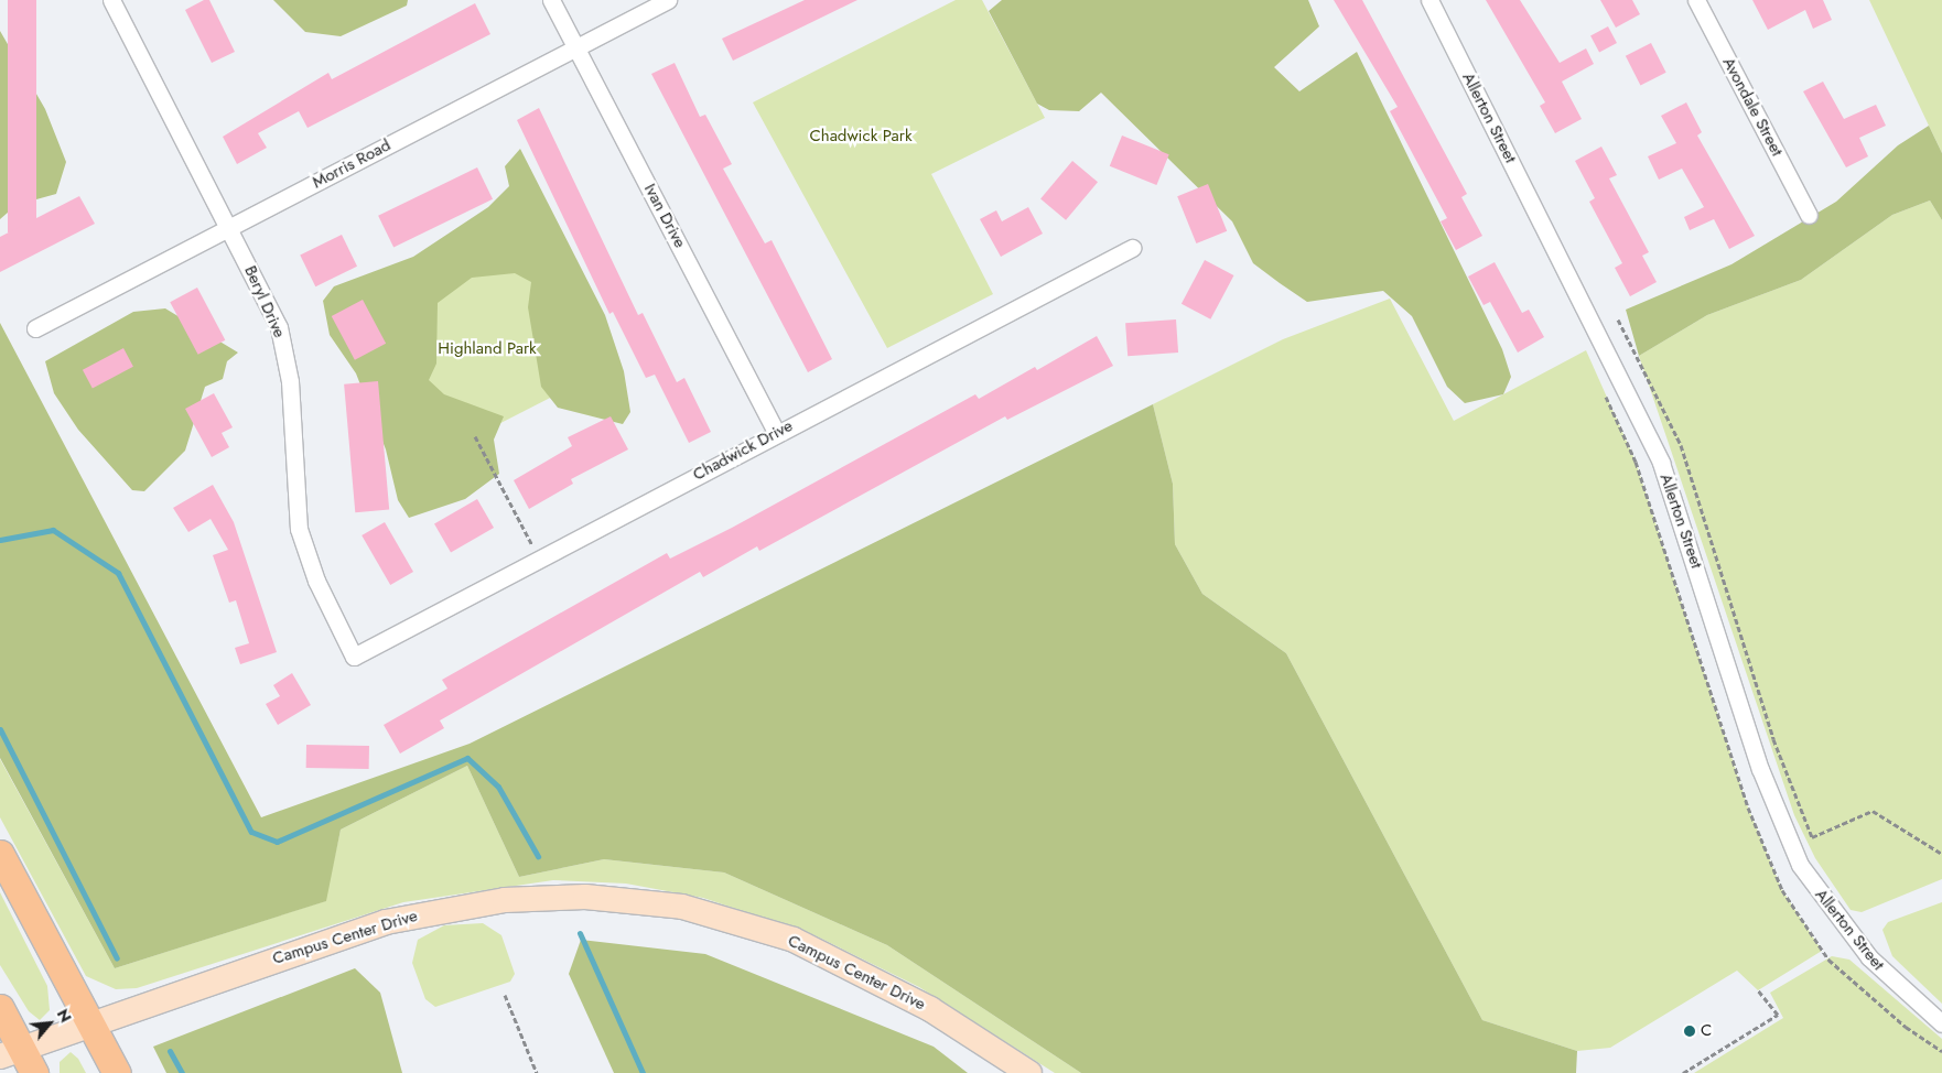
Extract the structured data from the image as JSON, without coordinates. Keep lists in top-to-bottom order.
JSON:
{
  "streets": {
    "street": [
      "Avondale Street",
      "Allerton Street",
      "Morris Road",
      "Ivan Drive",
      "Beryl Drive",
      "Chadwick Drive",
      "Campus Center Drive"
    ]
  },
  "crossings": [
    ["Morris Road", "Ivan Drive"],
    ["Morris Road", "Beryl Drive"],
    ["Ivan Drive", "Chadwick Drive"],
    ["Beryl Drive", "Chadwick Drive"]
  ],
  "parks": ["Chadwick Park", "Highland Park"],
  "places": ["C"],
  "north": "top right"
}
